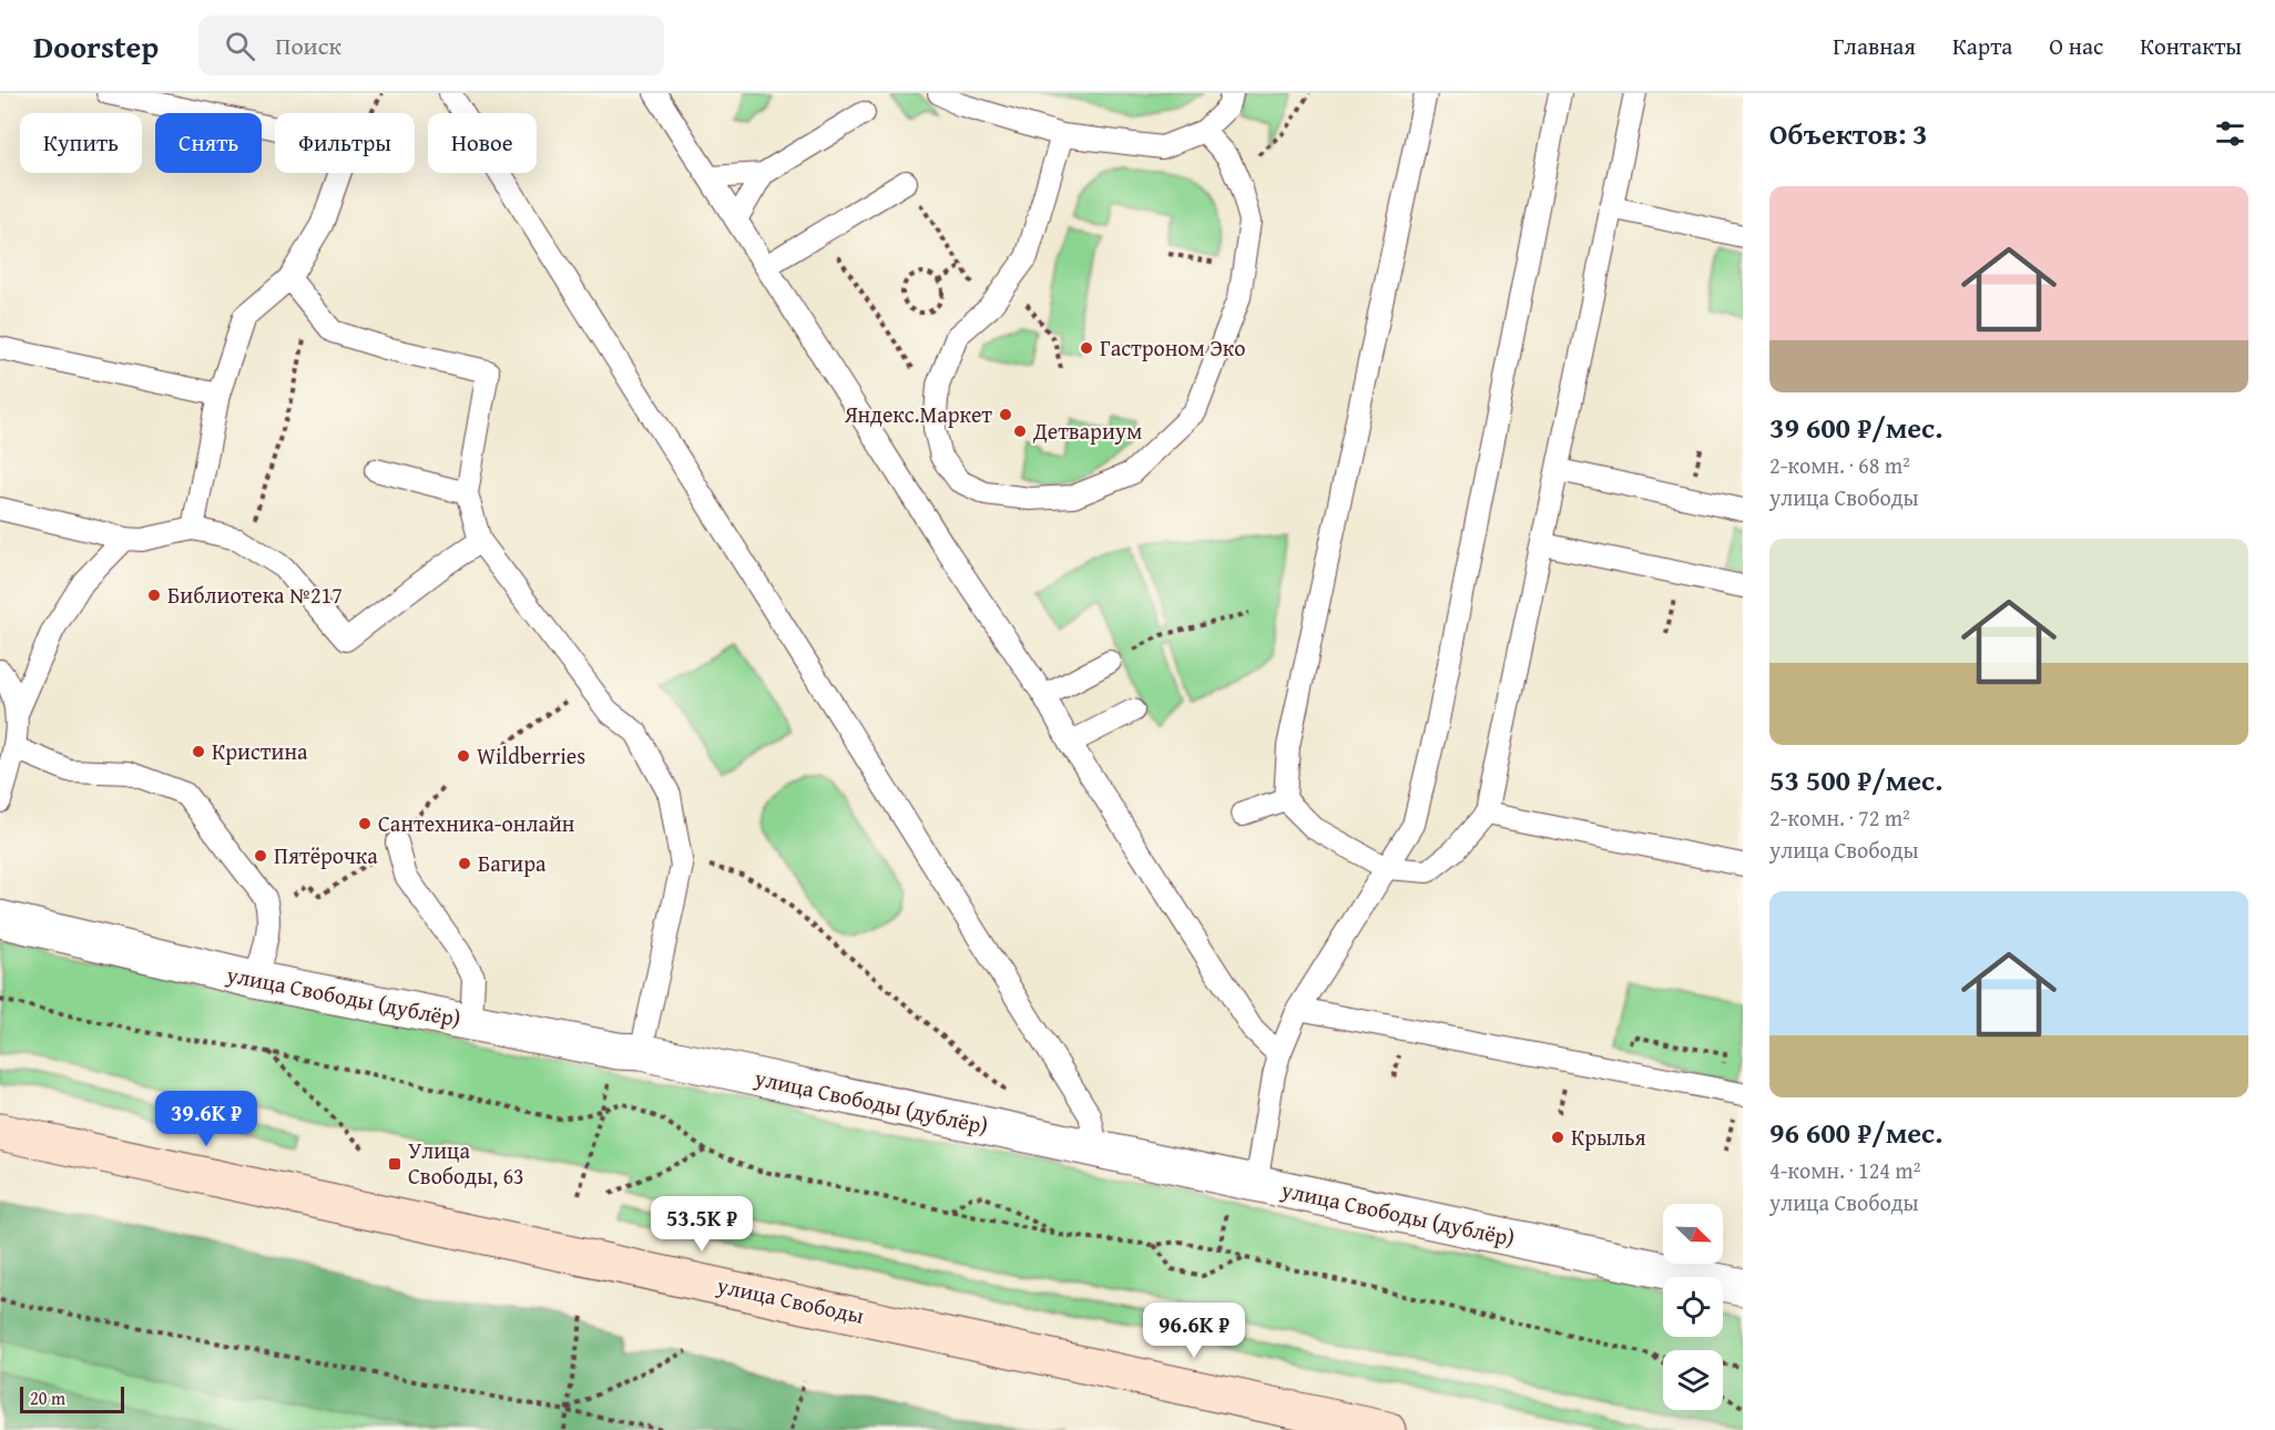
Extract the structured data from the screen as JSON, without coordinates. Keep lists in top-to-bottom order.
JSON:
{
  "streets": {
    "main road": ["улица Свободы"],
    "street": ["улица Свободы (дублёр)"]
  },
  "places": {
    "other": [
      "Гастроном Эко",
      "Яндекс.Маркет",
      "Детвариум",
      "Библиотека №217",
      "Кристина",
      "Wildberries",
      "Сантехника-онлайн",
      "Пятёрочка",
      "Багира",
      "Крылья"
    ],
    "transit": ["Улица Свободы, 63"]
  },
  "scale_bar": "20 m",
  "north": "bottom right",
  "page": {
    "header": "Doorstep",
    "search": "Поиск",
    "nav": [
      "Главная",
      "Карта",
      "О нас",
      "Контакты"
    ],
    "heading": "Объектов: 3",
    "chip": [
      "Купить",
      "Снять",
      "Фильтры",
      "Новое"
    ],
    "list": [
      {
        "name": "39 600 ₽/мес.",
        "note": "2-комн. · 68 m² · улица Свободы"
      },
      {
        "name": "53 500 ₽/мес.",
        "note": "2-комн. · 72 m² · улица Свободы"
      },
      {
        "name": "96 600 ₽/мес.",
        "note": "4-комн. · 124 m² · улица Свободы"
      }
    ],
    "price": ["39.6K ₽", "53.5K ₽", "96.6K ₽"],
    "scale": "20 m"
  }
}
